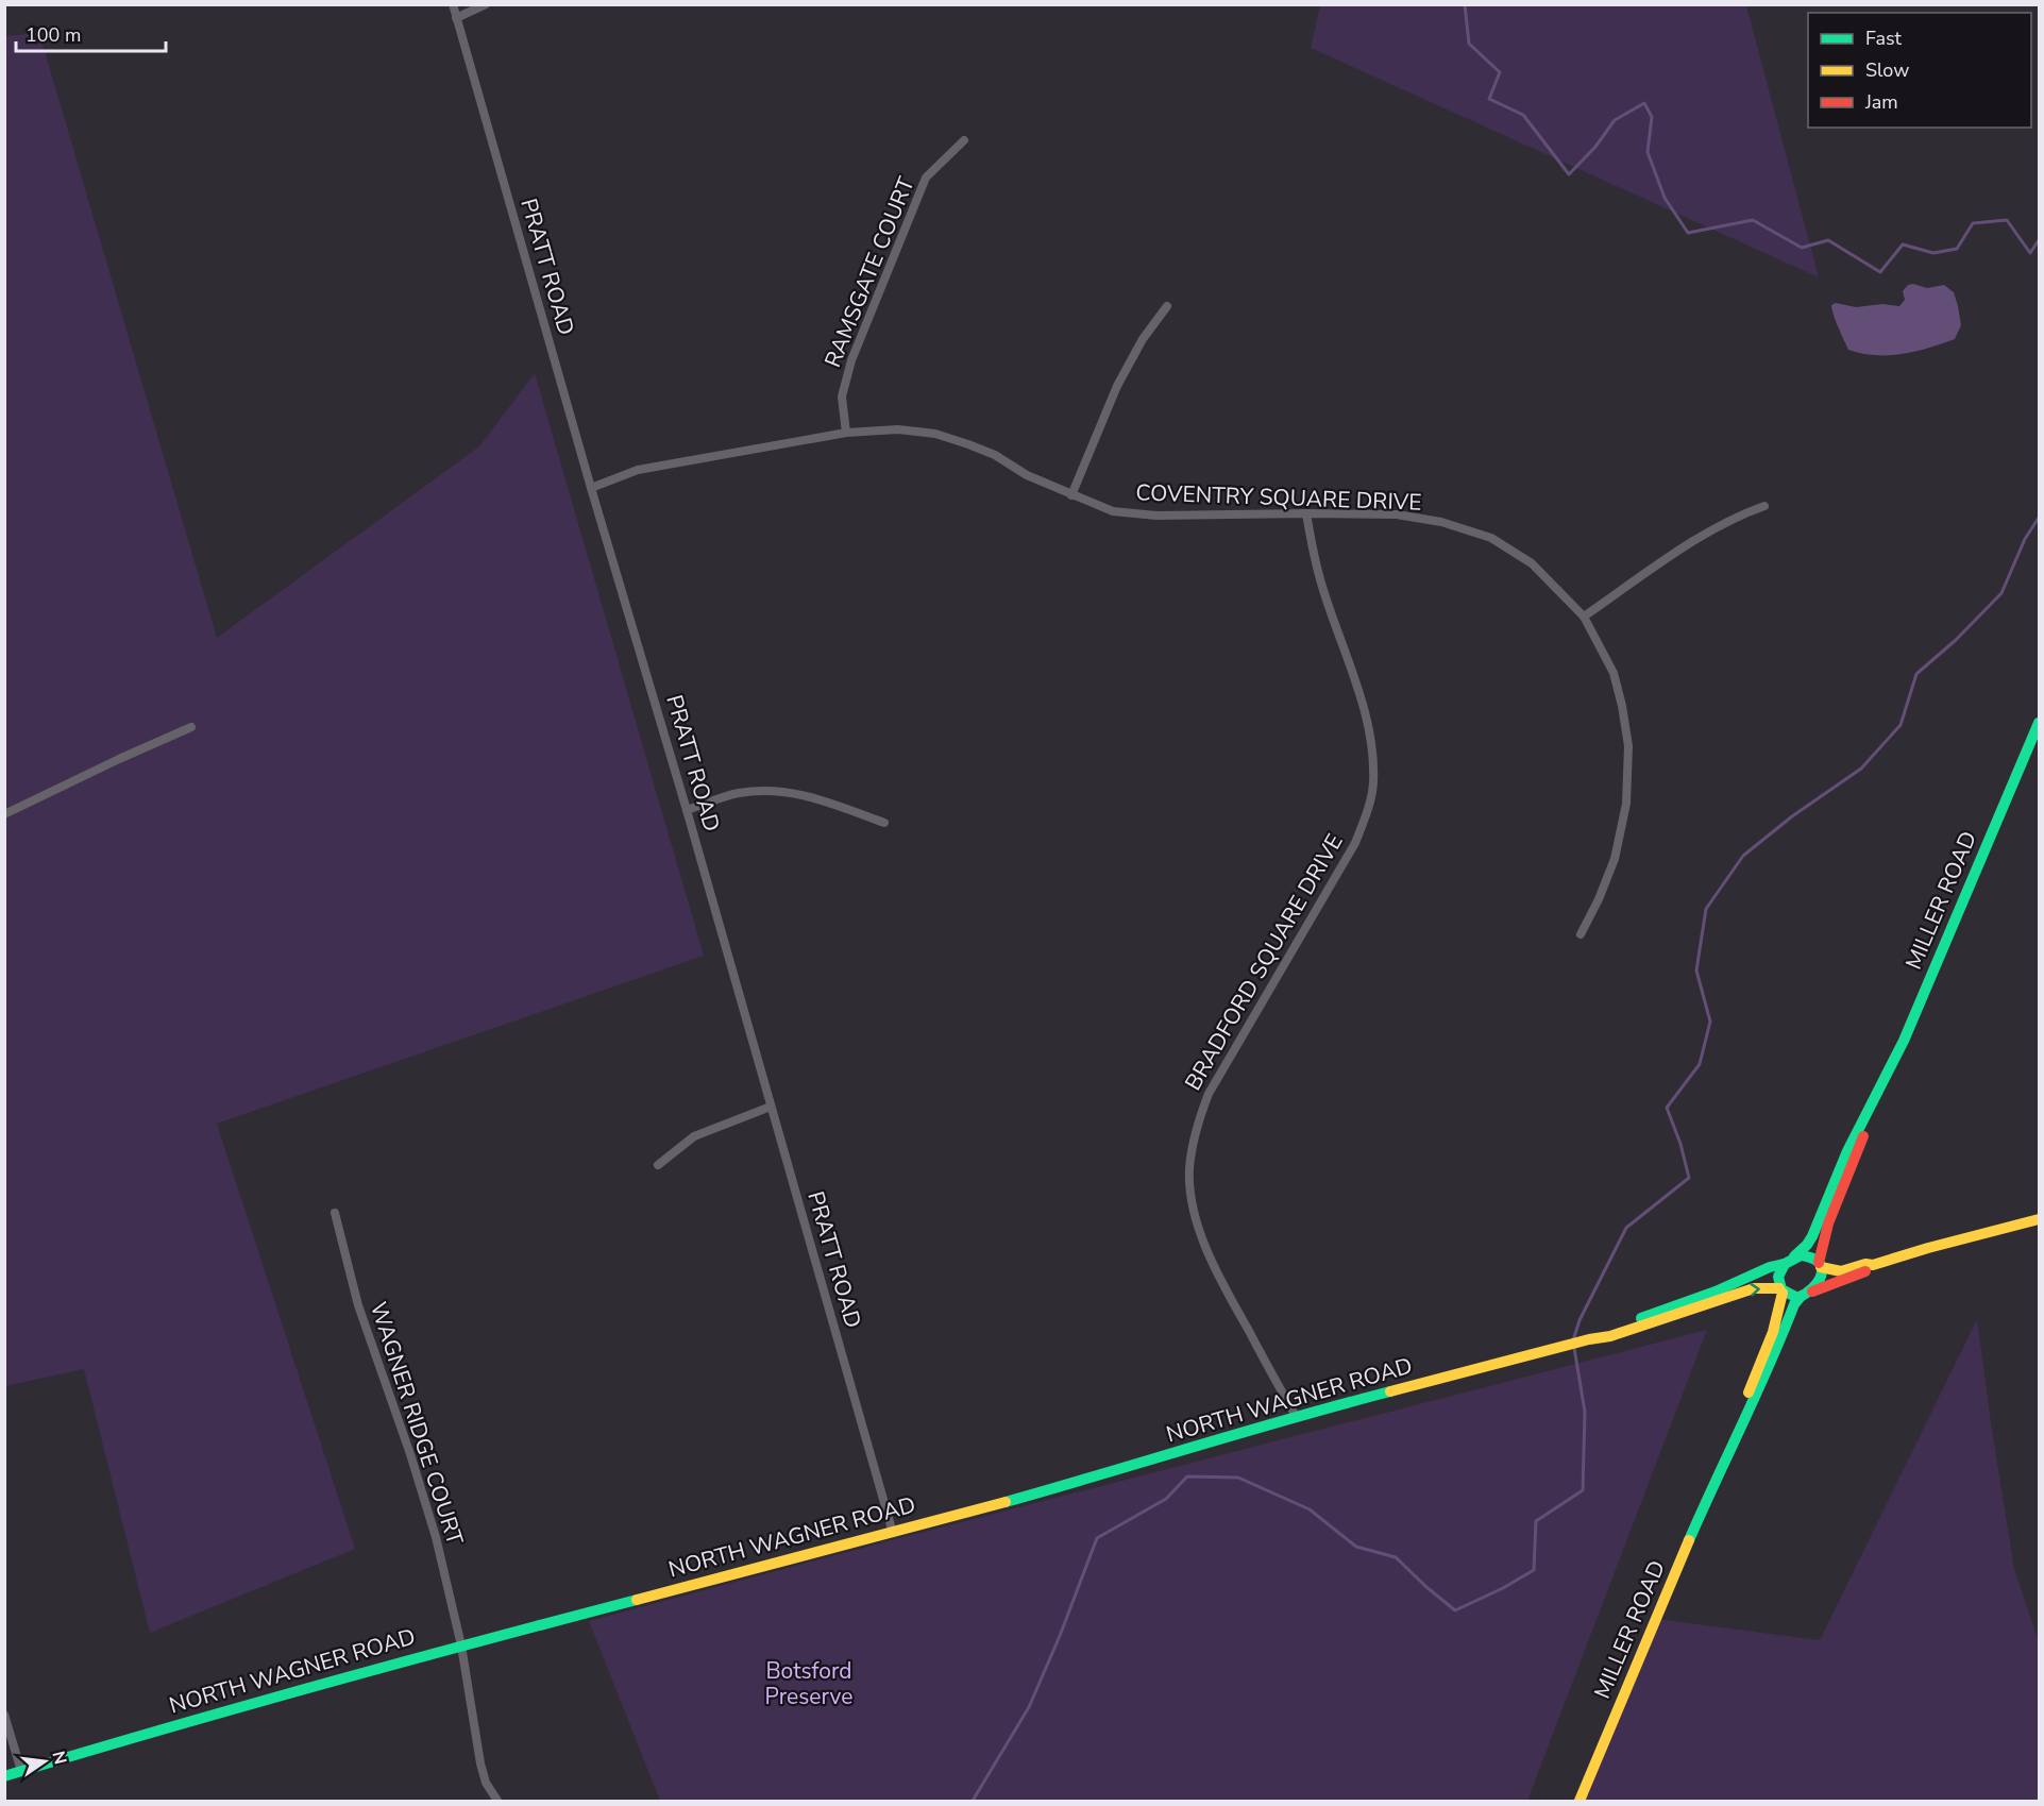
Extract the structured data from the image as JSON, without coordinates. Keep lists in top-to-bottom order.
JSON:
{
  "streets": {
    "main road": ["MILLER ROAD", "NORTH WAGNER ROAD"],
    "street": [
      "PRATT ROAD",
      "RAMSGATE COURT",
      "COVENTRY SQUARE DRIVE",
      "BRADFORD SQUARE DRIVE",
      "WAGNER RIDGE COURT"
    ]
  },
  "crossings": [
    ["PRATT ROAD", "COVENTRY SQUARE DRIVE"],
    ["PRATT ROAD", "NORTH WAGNER ROAD"],
    ["RAMSGATE COURT", "COVENTRY SQUARE DRIVE"],
    ["COVENTRY SQUARE DRIVE", "BRADFORD SQUARE DRIVE"],
    ["MILLER ROAD", "NORTH WAGNER ROAD"],
    ["BRADFORD SQUARE DRIVE", "NORTH WAGNER ROAD"],
    ["NORTH WAGNER ROAD", "WAGNER RIDGE COURT"]
  ],
  "parks": ["Botsford Preserve"],
  "legend": ["Fast", "Slow", "Jam"],
  "scale_bar": "100 m",
  "north": "right"
}
